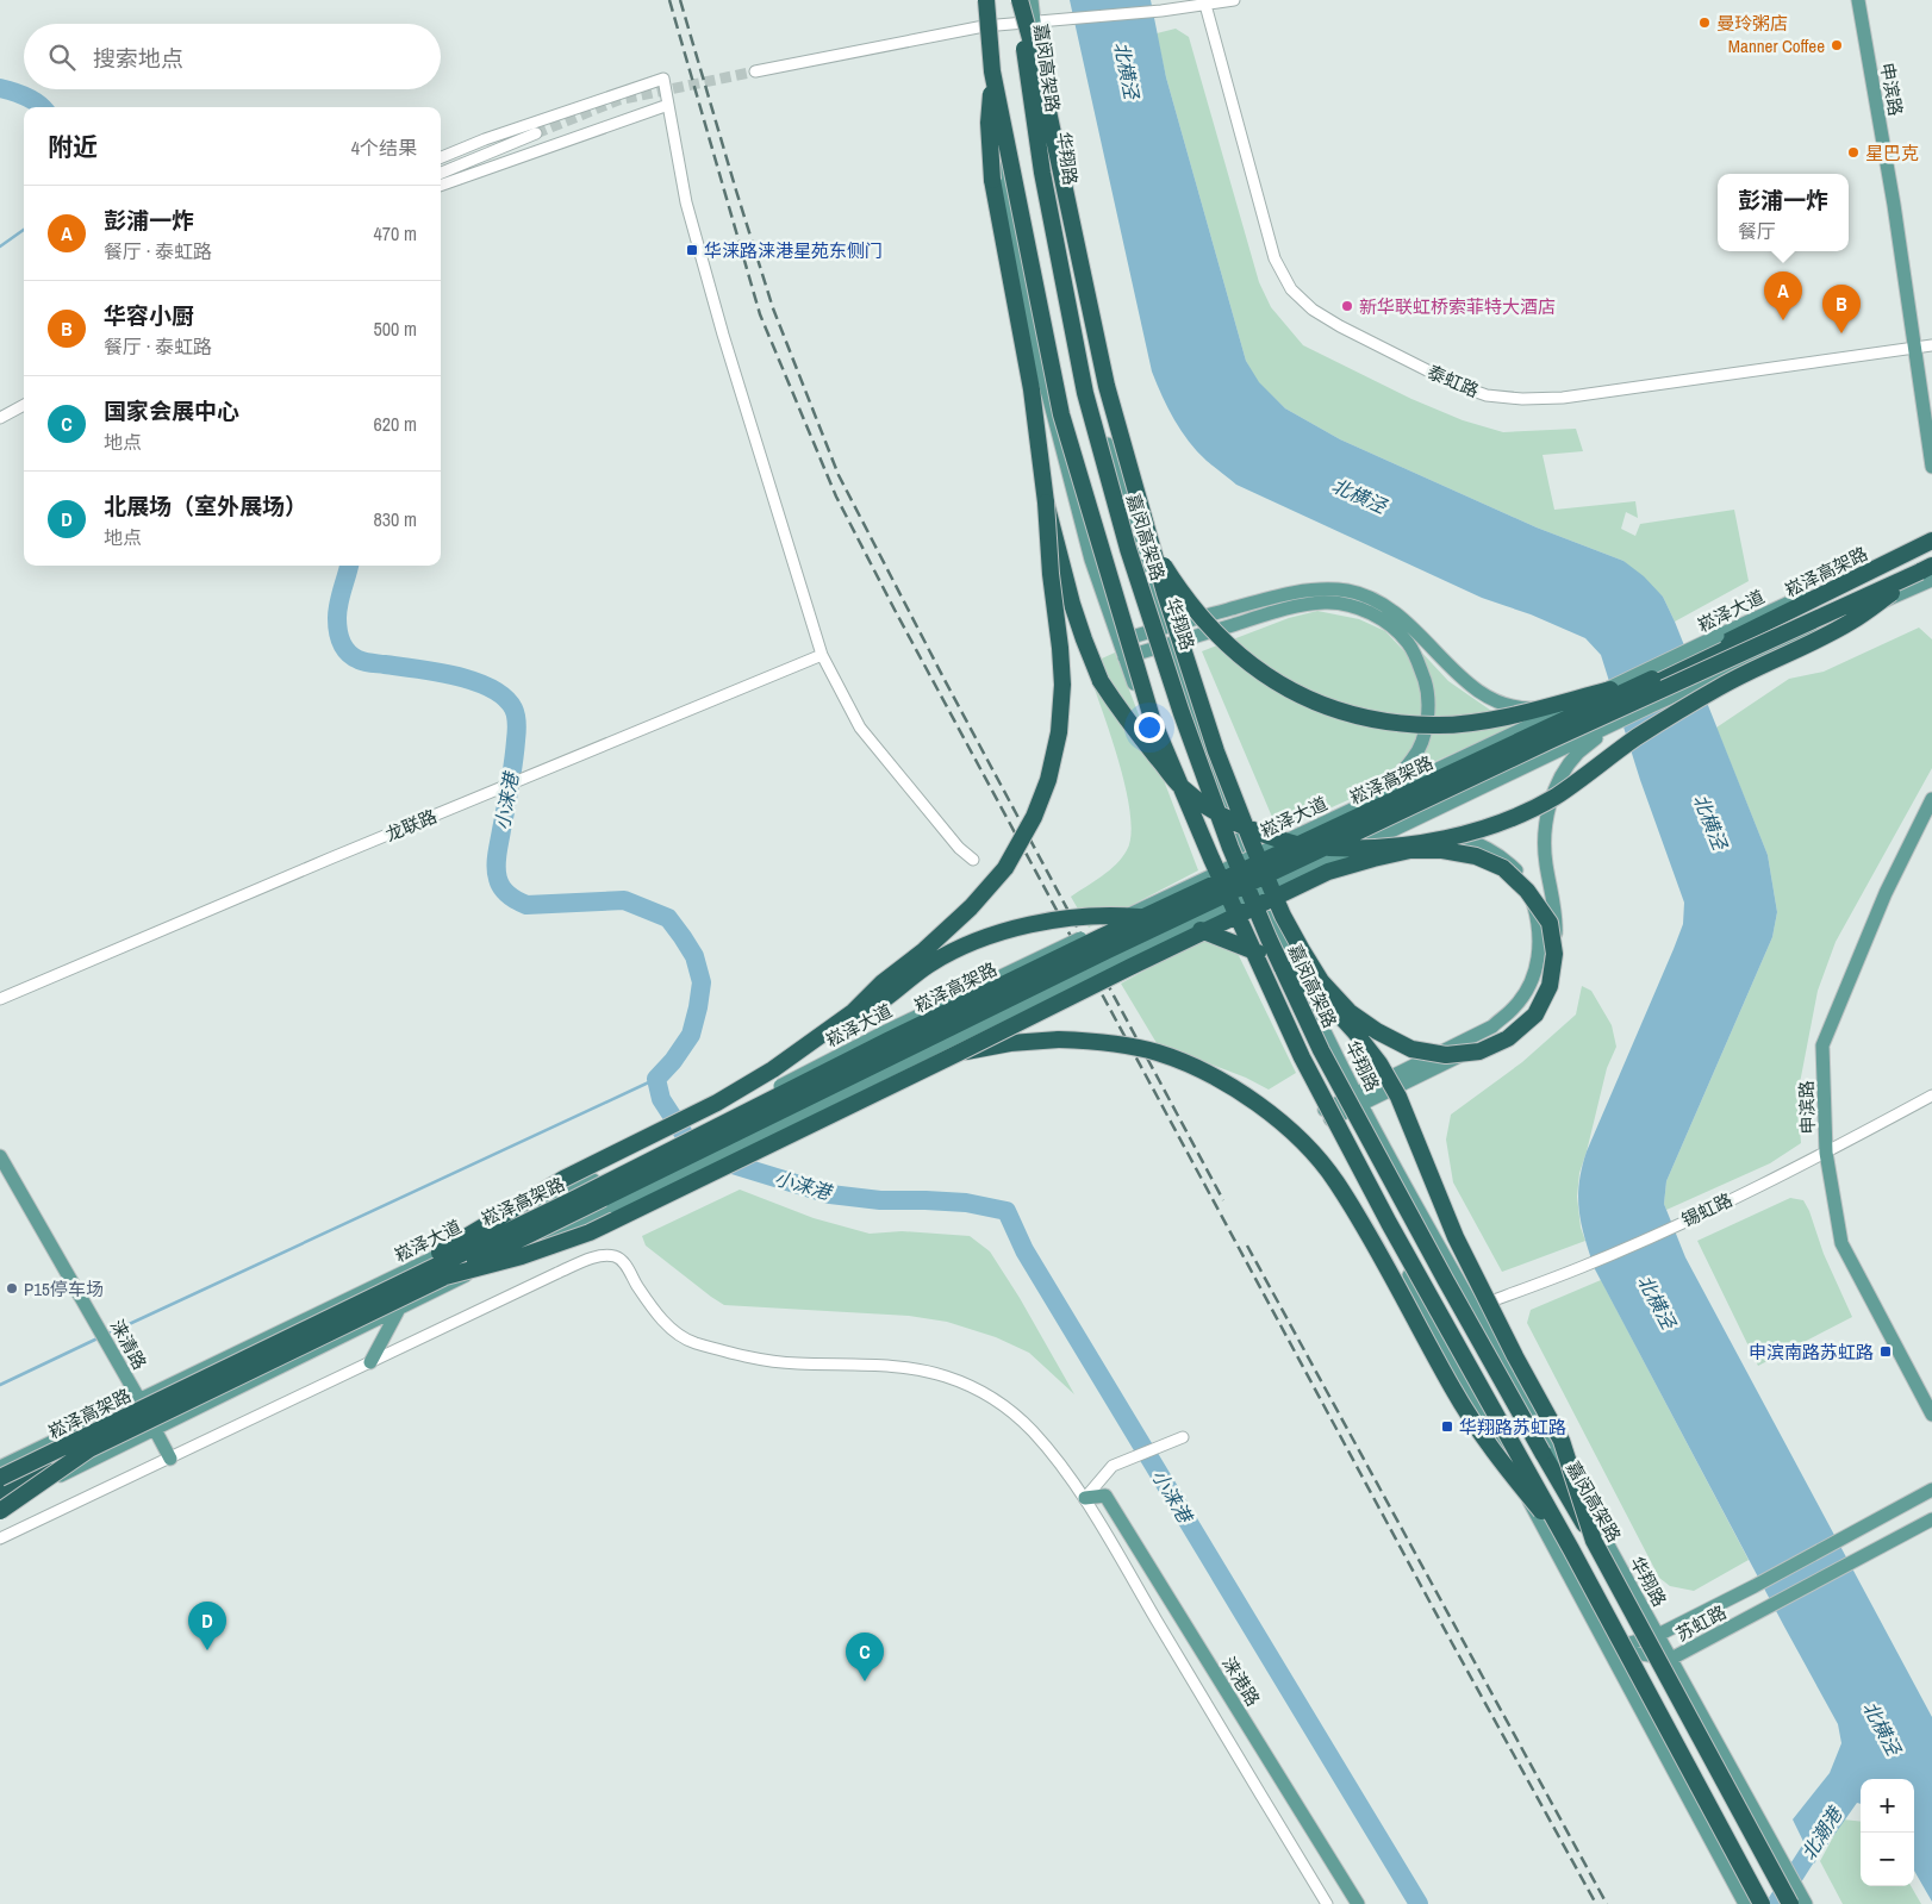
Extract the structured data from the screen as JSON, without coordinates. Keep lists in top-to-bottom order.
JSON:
{
  "streets": {
    "highway": ["嘉闵高架路", "崧泽高架路"],
    "main road": [
      "申滨路",
      "华翔路",
      "崧泽大道",
      "涞清路",
      "苏虹路",
      "涞港路"
    ],
    "street": ["泰虹路", "龙联路", "锡虹路"]
  },
  "crossings": [
    ["嘉闵高架路", "华翔路"],
    ["申滨路", "泰虹路"],
    ["申滨路", "锡虹路"],
    ["华翔路", "锡虹路"],
    ["华翔路", "苏虹路"],
    ["崧泽大道", "涞清路"]
  ],
  "water": ["北横泾", "小涞港", "北潮港"],
  "places": {
    "other": [
      "曼玲粥店",
      "Manner Coffee",
      "星巴克",
      "新华联虹桥索菲特大酒店",
      "P15停车场"
    ],
    "transit": ["华涞路涞港星苑东侧门", "申滨南路苏虹路", "华翔路苏虹路"]
  },
  "page": {
    "search": "搜索地点",
    "heading": ["附近", "4个结果"],
    "popup": ["彭浦一炸", "餐厅"],
    "list": [
      {
        "mark": "A",
        "name": "彭浦一炸",
        "note": "餐厅 · 泰虹路",
        "value": "470 m"
      },
      {
        "mark": "B",
        "name": "华容小厨",
        "note": "餐厅 · 泰虹路",
        "value": "500 m"
      },
      {
        "mark": "C",
        "name": "国家会展中心",
        "note": "地点",
        "value": "620 m"
      },
      {
        "mark": "D",
        "name": "北展场（室外展场）",
        "note": "地点",
        "value": "830 m"
      }
    ],
    "pins": [
      "A",
      "B",
      "D",
      "C"
    ],
    "map_buttons": ["+", "−"]
  }
}
